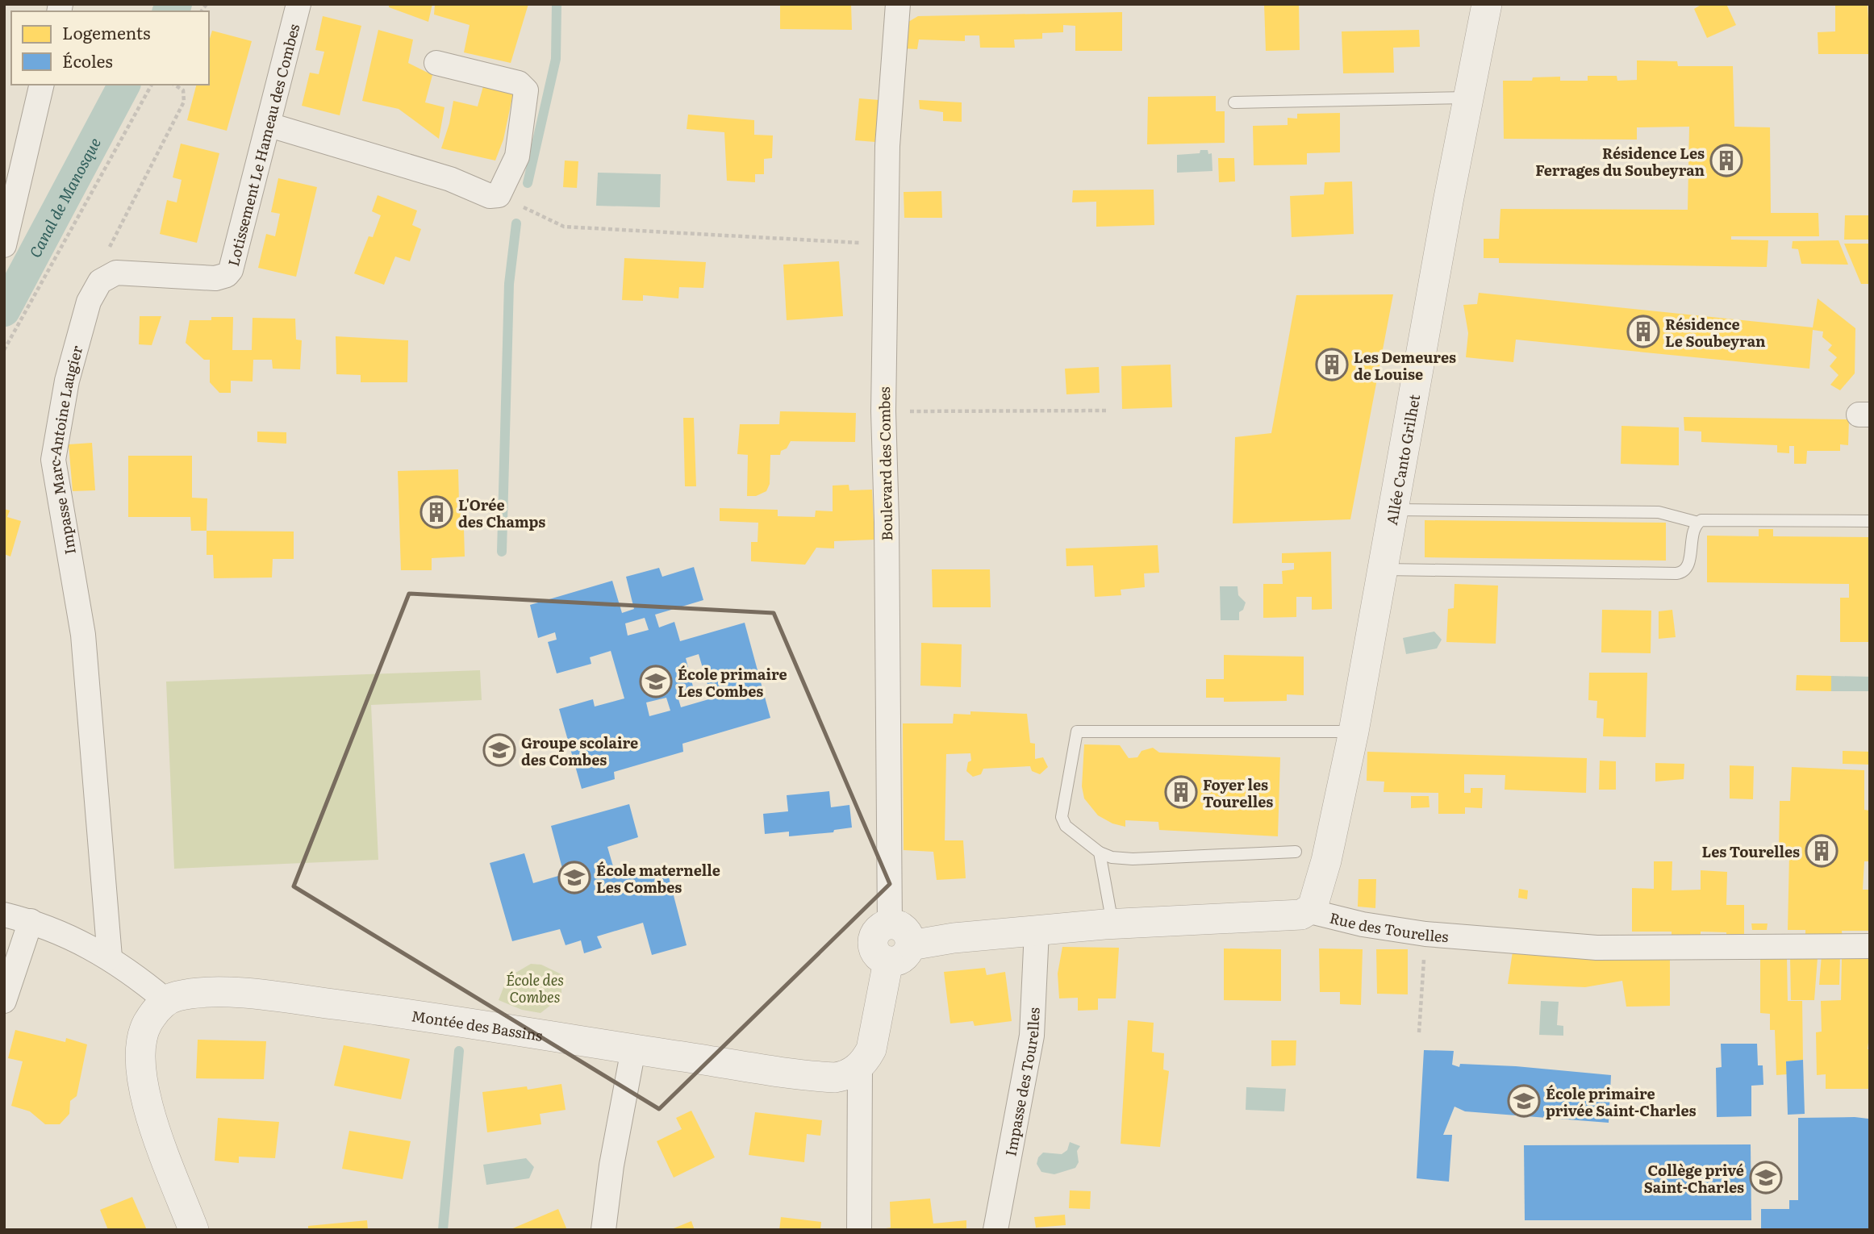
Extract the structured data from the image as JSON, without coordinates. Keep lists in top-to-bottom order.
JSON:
{
  "streets": {
    "street": [
      "Lotissement Le Hameau des Combes",
      "Impasse Marc-Antoine Laugier",
      "Allée Canto Grilhet",
      "Boulevard des Combes",
      "Rue des Tourelles",
      "Montée des Bassins",
      "Impasse des Tourelles"
    ]
  },
  "crossings": [
    ["Lotissement Le Hameau des Combes", "Impasse Marc-Antoine Laugier"],
    ["Allée Canto Grilhet", "Rue des Tourelles"],
    ["Rue des Tourelles", "Impasse des Tourelles"]
  ],
  "water": ["Canal de Manosque"],
  "parks": ["École des Combes"],
  "places": {
    "building": [
      "Résidence Les Ferrages du Soubeyran",
      "Résidence Le Soubeyran",
      "Les Demeures de Louise",
      "L'Orée des Champs",
      "Foyer les Tourelles",
      "Les Tourelles"
    ],
    "school or university": [
      "École primaire Les Combes",
      "Groupe scolaire des Combes",
      "École maternelle Les Combes",
      "École primaire privée Saint-Charles",
      "Collège privé Saint-Charles"
    ]
  },
  "legend": ["Logements", "Écoles"]
}
